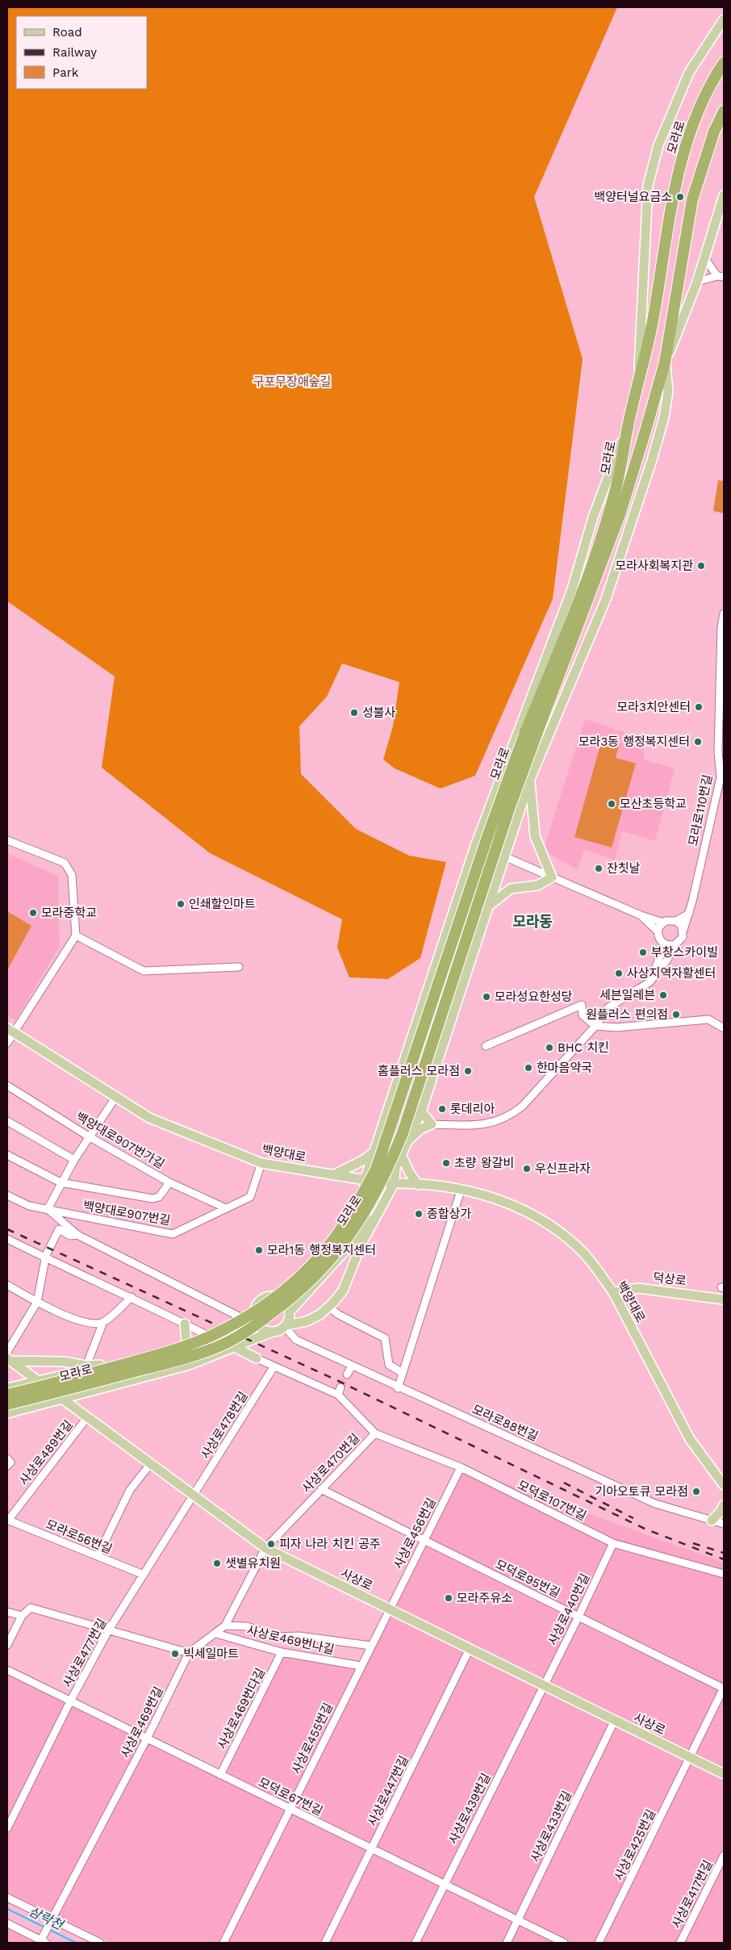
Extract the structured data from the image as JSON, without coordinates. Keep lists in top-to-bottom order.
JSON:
{
  "streets": {
    "highway": ["모라로"],
    "main road": ["백양대로", "덕상로", "사상로"],
    "street": [
      "모라로110번길",
      "백양대로907번가길",
      "백양대로907번길",
      "모라로88번길",
      "사상로478번길",
      "사상로489번길",
      "사상로470번길",
      "모덕로107번길",
      "사상로456번길",
      "모라로56번길",
      "모덕로95번길",
      "사상로440번길",
      "사상로469번나길",
      "사상로477번길",
      "사상로469번다길",
      "사상로469번길",
      "사상로455번길",
      "사상로447번길",
      "모덕로67번길",
      "사상로439번길",
      "사상로433번길",
      "사상로425번길",
      "사상로417번길"
    ]
  },
  "crossings": [
    ["모라로", "백양대로"],
    ["모라로", "모라로88번길"],
    ["모라로", "사상로"],
    ["백양대로907번가길", "백양대로907번길"],
    ["백양대로", "백양대로907번길"],
    ["백양대로", "덕상로"],
    ["사상로478번길", "사상로"],
    ["사상로478번길", "사상로477번길"],
    ["사상로489번길", "모라로56번길"],
    ["사상로489번길", "사상로"],
    ["사상로470번길", "모덕로107번길"],
    ["사상로470번길", "모덕로95번길"],
    ["사상로470번길", "사상로"],
    ["사상로470번길", "사상로469번길"],
    ["모덕로107번길", "사상로456번길"],
    ["모덕로107번길", "사상로440번길"],
    ["사상로456번길", "모덕로95번길"],
    ["사상로456번길", "사상로"],
    ["사상로456번길", "사상로455번길"],
    ["모라로56번길", "사상로477번길"],
    ["모덕로95번길", "사상로440번길"],
    ["모덕로95번길", "사상로425번길"],
    ["사상로", "사상로440번길"],
    ["사상로", "사상로477번길"],
    ["사상로", "사상로469번길"],
    ["사상로", "사상로455번길"],
    ["사상로", "사상로447번길"],
    ["사상로", "사상로439번길"],
    ["사상로", "사상로433번길"],
    ["사상로", "사상로425번길"],
    ["사상로440번길", "사상로439번길"],
    ["사상로469번나길", "사상로469번다길"],
    ["사상로469번나길", "사상로469번길"],
    ["사상로469번나길", "사상로455번길"],
    ["사상로477번길", "모덕로67번길"],
    ["사상로469번다길", "모덕로67번길"],
    ["사상로469번길", "모덕로67번길"],
    ["사상로455번길", "모덕로67번길"],
    ["사상로447번길", "모덕로67번길"],
    ["모덕로67번길", "사상로439번길"],
    ["모덕로67번길", "사상로433번길"]
  ],
  "districts": ["모라동"],
  "water": ["삼락천"],
  "parks": ["구포무장애숲길"],
  "places": [
    "백양터널요금소",
    "모라사회복지관",
    "모라3치안센터",
    "성불사",
    "모라3동 행정복지센터",
    "모산초등학교",
    "잔칫날",
    "인쇄할인마트",
    "모라중학교",
    "부창스카이빌",
    "사상지역자활센터",
    "세븐일레븐",
    "모라성요한성당",
    "원플러스 편의점",
    "BHC 치킨",
    "한마음약국",
    "홈플러스 모라점",
    "롯데리아",
    "초량 왕갈비",
    "우신프라자",
    "종합상가",
    "모라1동 행정복지센터",
    "기아오토큐 모라점",
    "피자 나라 치킨 공주",
    "샛별유치원",
    "모라주유소",
    "빅세일마트"
  ],
  "legend": ["Road", "Railway", "Park"]
}
